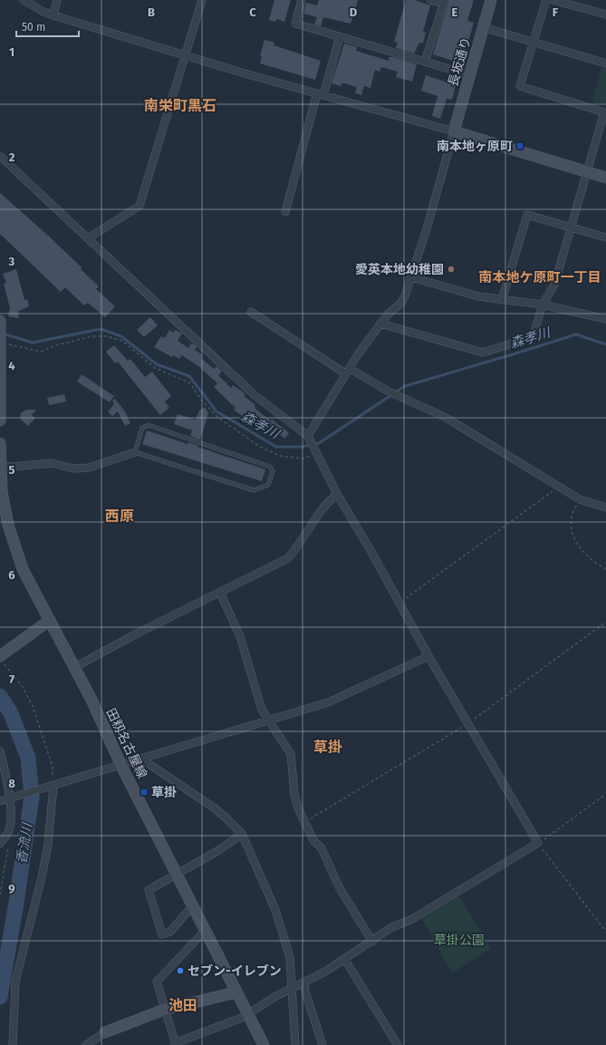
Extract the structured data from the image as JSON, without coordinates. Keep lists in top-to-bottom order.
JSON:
{
  "streets": {
    "main road": ["長坂通り", "田籾名古屋線"]
  },
  "districts": [
    "南栄町黒石",
    "南本地ケ原町一丁目",
    "西原",
    "草掛",
    "池田"
  ],
  "water": ["森孝川", "香流川"],
  "parks": ["草掛公園"],
  "places": {
    "transit": ["南本地ヶ原町", "草掛"],
    "other": ["愛英本地幼稚園", "セブン-イレブン"]
  },
  "scale_bar": "50 m",
  "grid": {
    "columns": [
      "B",
      "C",
      "D",
      "E",
      "F"
    ],
    "rows": [
      "1",
      "2",
      "3",
      "4",
      "5",
      "6",
      "7",
      "8",
      "9"
    ]
  }
}
